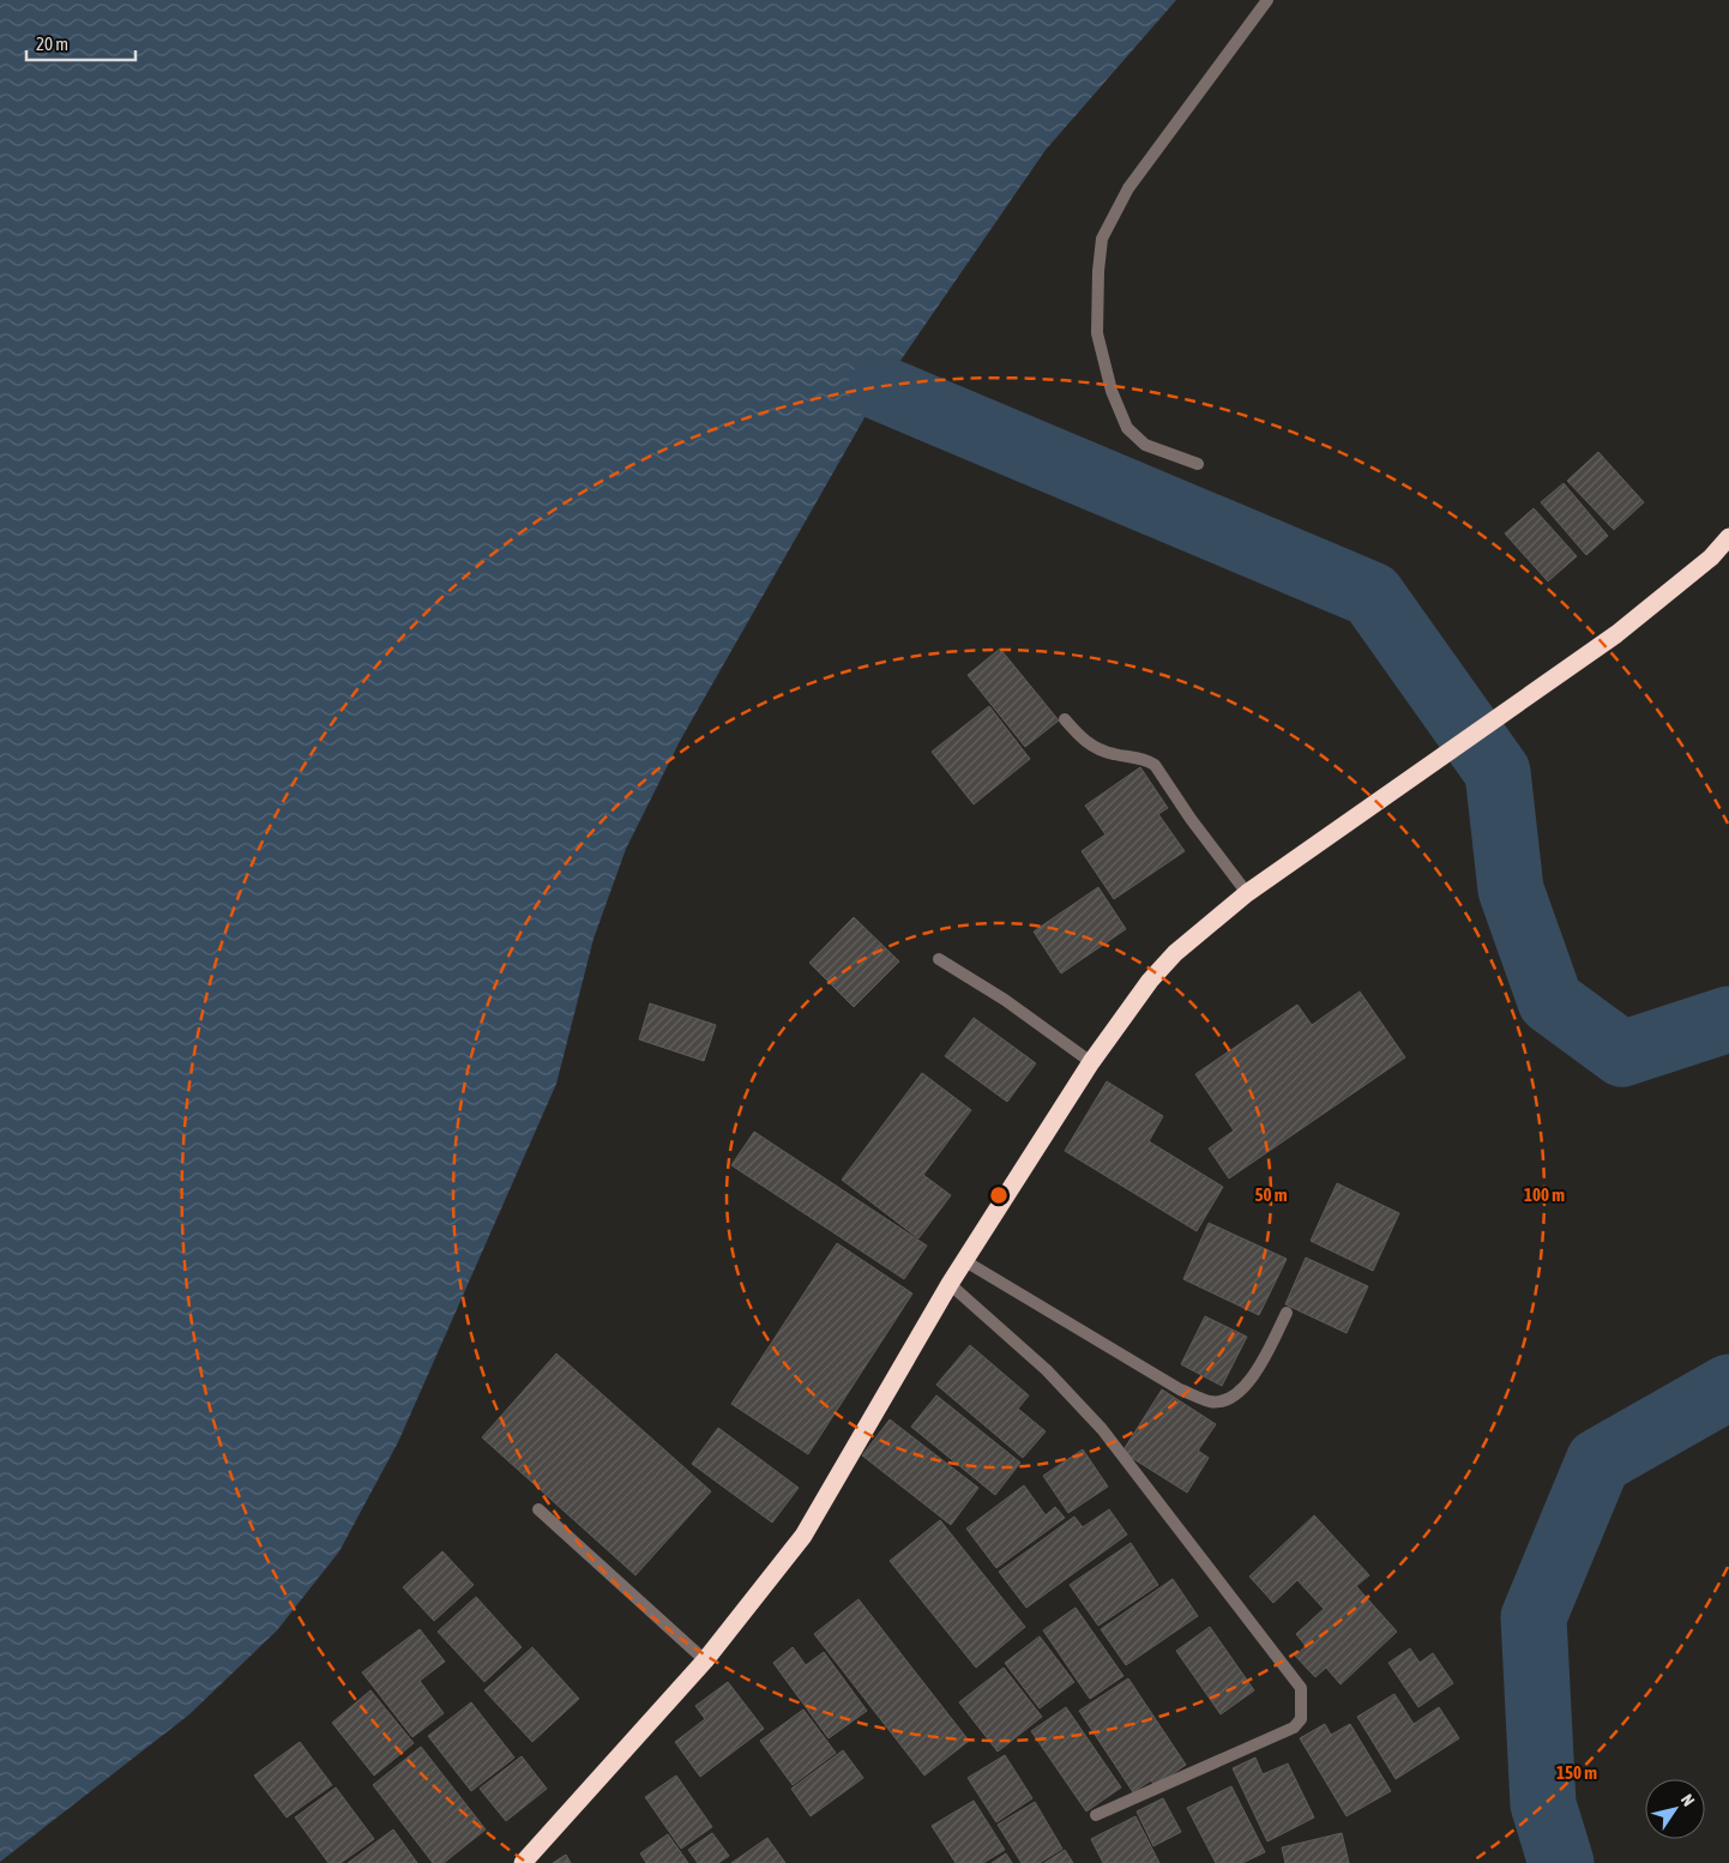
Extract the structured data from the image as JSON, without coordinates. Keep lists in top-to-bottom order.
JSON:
{
  "scale_bar": "20 m",
  "north": "top right",
  "rings": ["50 m", "100 m", "150 m"]
}
